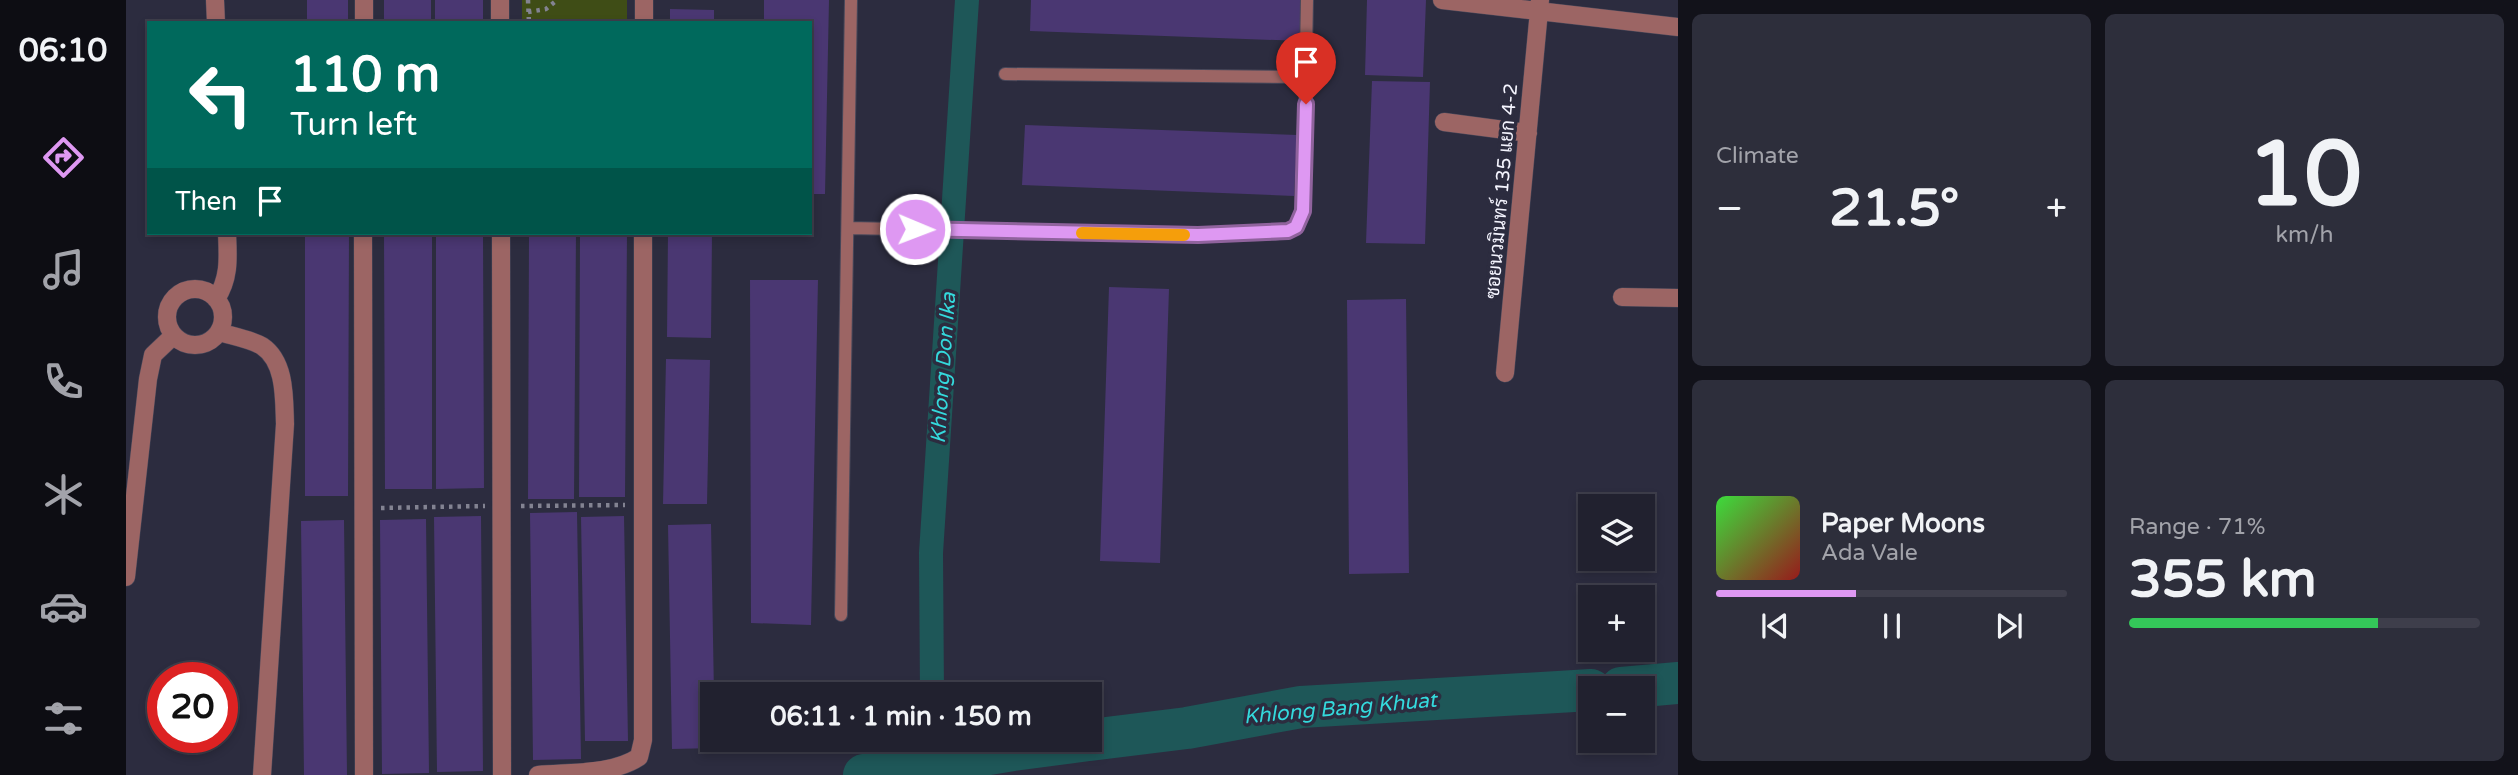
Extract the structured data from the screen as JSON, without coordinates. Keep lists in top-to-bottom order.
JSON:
{
  "streets": {
    "street": ["ซอยนวมินทร์ 135 แยก 4-2"]
  },
  "water": ["Khlong Don Ika", "Khlong Bang Khuat"],
  "page": {
    "tabs": "06:10",
    "tile": [
      "Climate",
      ["10", "km/h"],
      ["Range · 71%", "355 km"]
    ],
    "turn": ["110 m", "Turn left"],
    "then": "Then",
    "heat": ["−", "21.5°", "+"],
    "map_buttons": ["+", "−"],
    "song": ["Paper Moons", "Ada Vale"],
    "limit": "20",
    "trip": "06:11 · 1 min · 150 m"
  }
}
